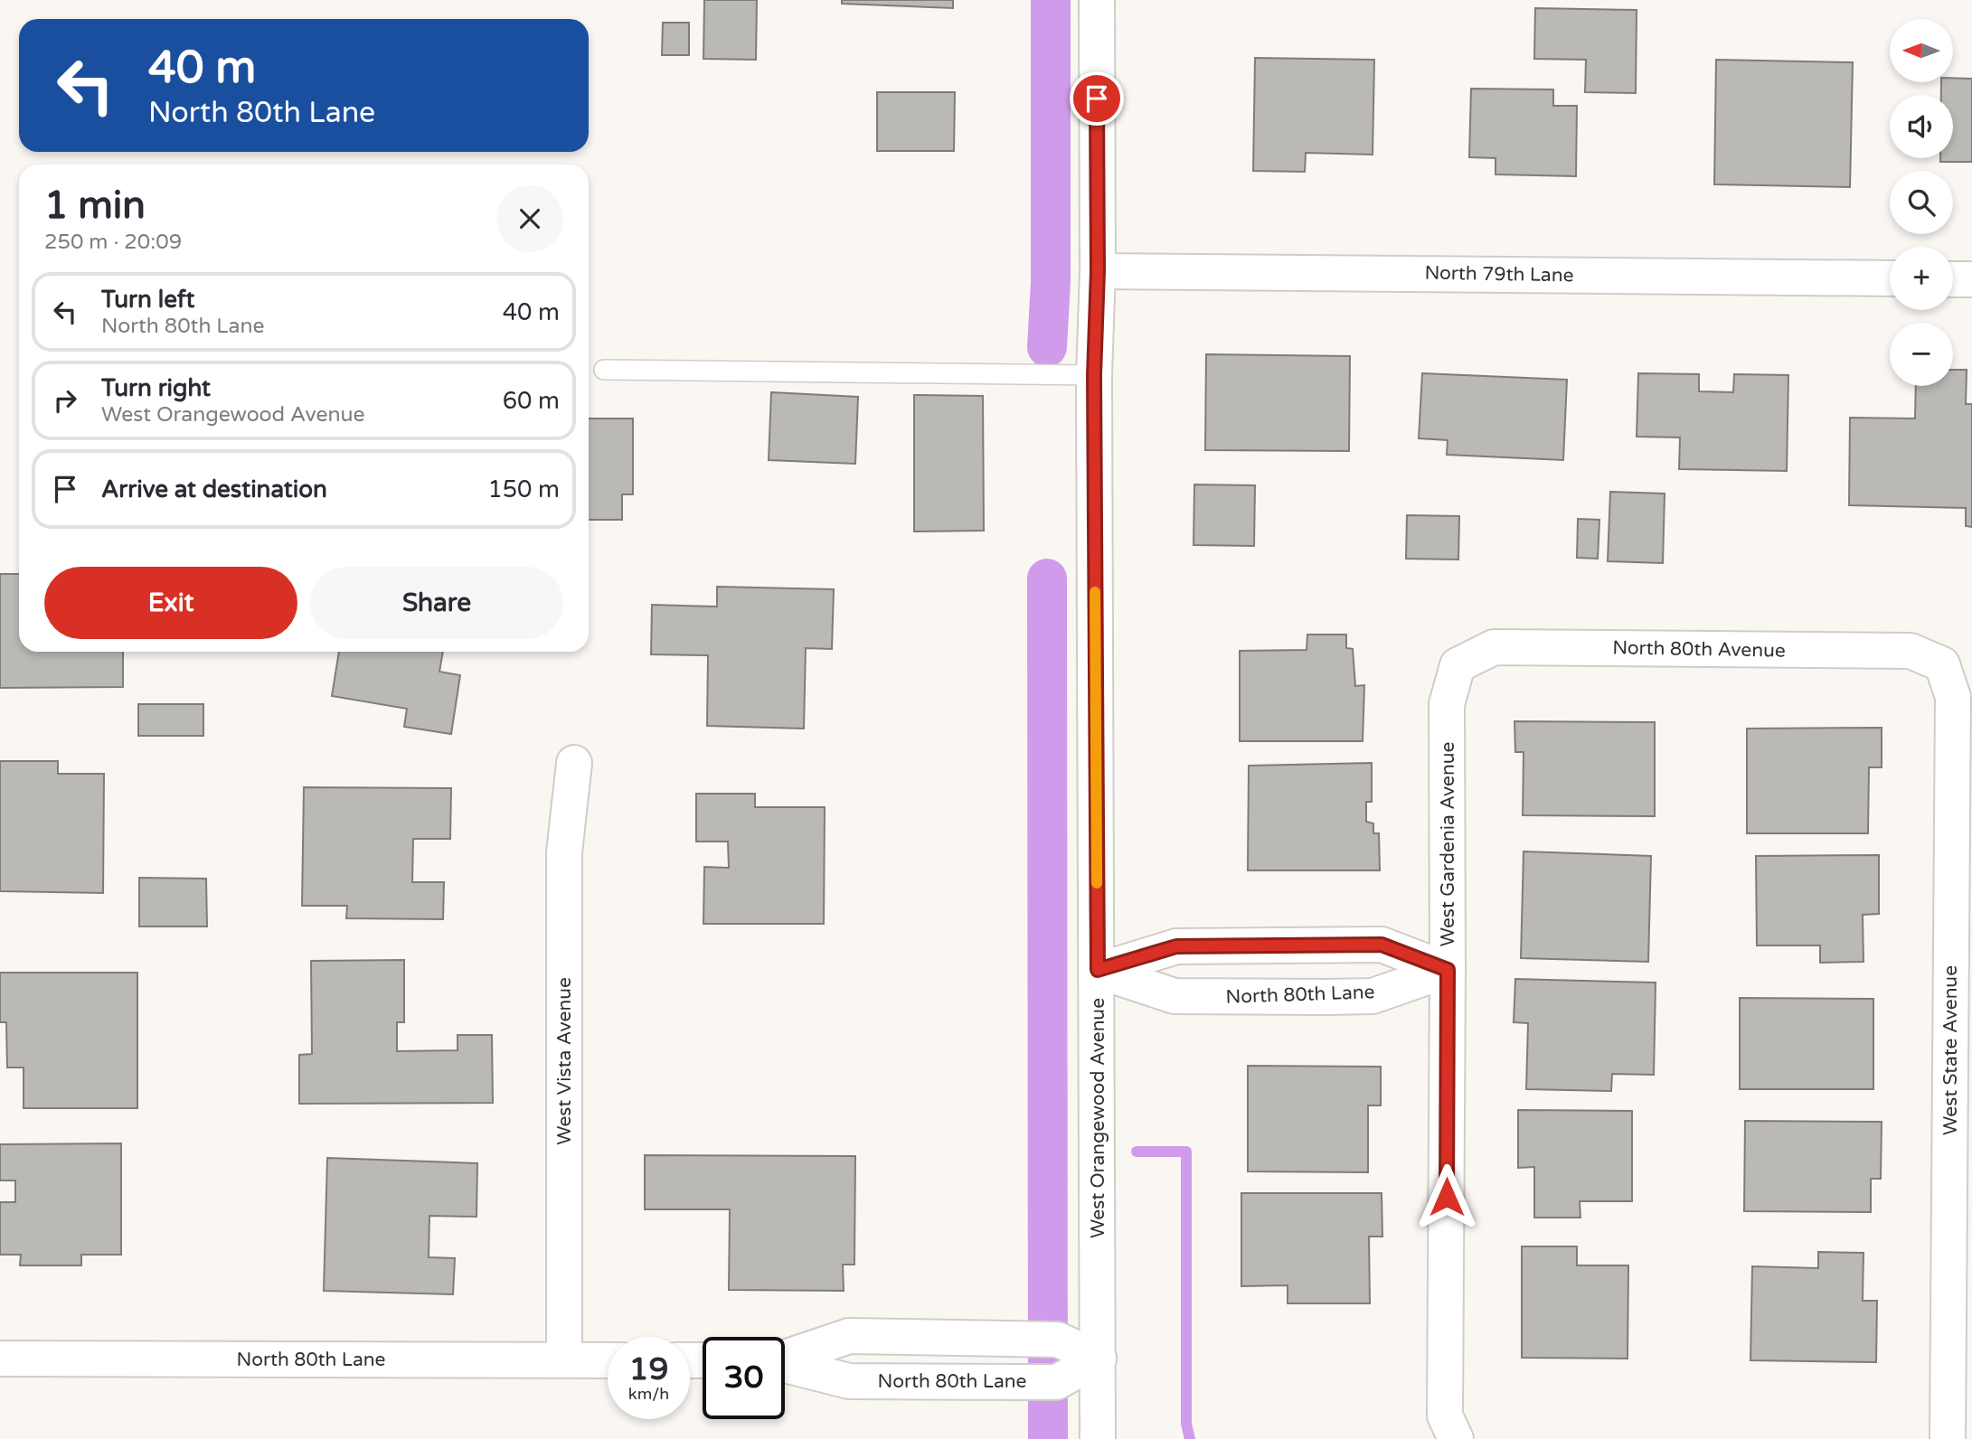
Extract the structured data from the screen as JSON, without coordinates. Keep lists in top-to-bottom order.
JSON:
{
  "streets": {
    "street": [
      "North 79th Lane",
      "North 80th Avenue",
      "West Gardenia Avenue",
      "North 80th Lane",
      "West State Avenue",
      "West Vista Avenue",
      "West Orangewood Avenue"
    ]
  },
  "crossings": [
    ["North 79th Lane", "West Orangewood Avenue"],
    ["North 80th Avenue", "West Gardenia Avenue"],
    ["North 80th Avenue", "West State Avenue"],
    ["West Gardenia Avenue", "North 80th Lane"],
    ["North 80th Lane", "West Vista Avenue"],
    ["North 80th Lane", "West Orangewood Avenue"]
  ],
  "north": "left",
  "page": {
    "map_buttons": ["+", "−"],
    "turn": ["40 m", "North 80th Lane"],
    "heading": ["1 min", "250 m · 20:09"],
    "list": [
      {
        "name": "Turn left",
        "note": "North 80th Lane",
        "value": "40 m"
      },
      {
        "name": "Turn right",
        "note": "West Orangewood Avenue",
        "value": "60 m"
      },
      {
        "name": "Arrive at destination",
        "value": "150 m"
      }
    ],
    "buttons": ["Exit", "Share"],
    "speed": "19 km/h",
    "limit": "30"
  }
}
